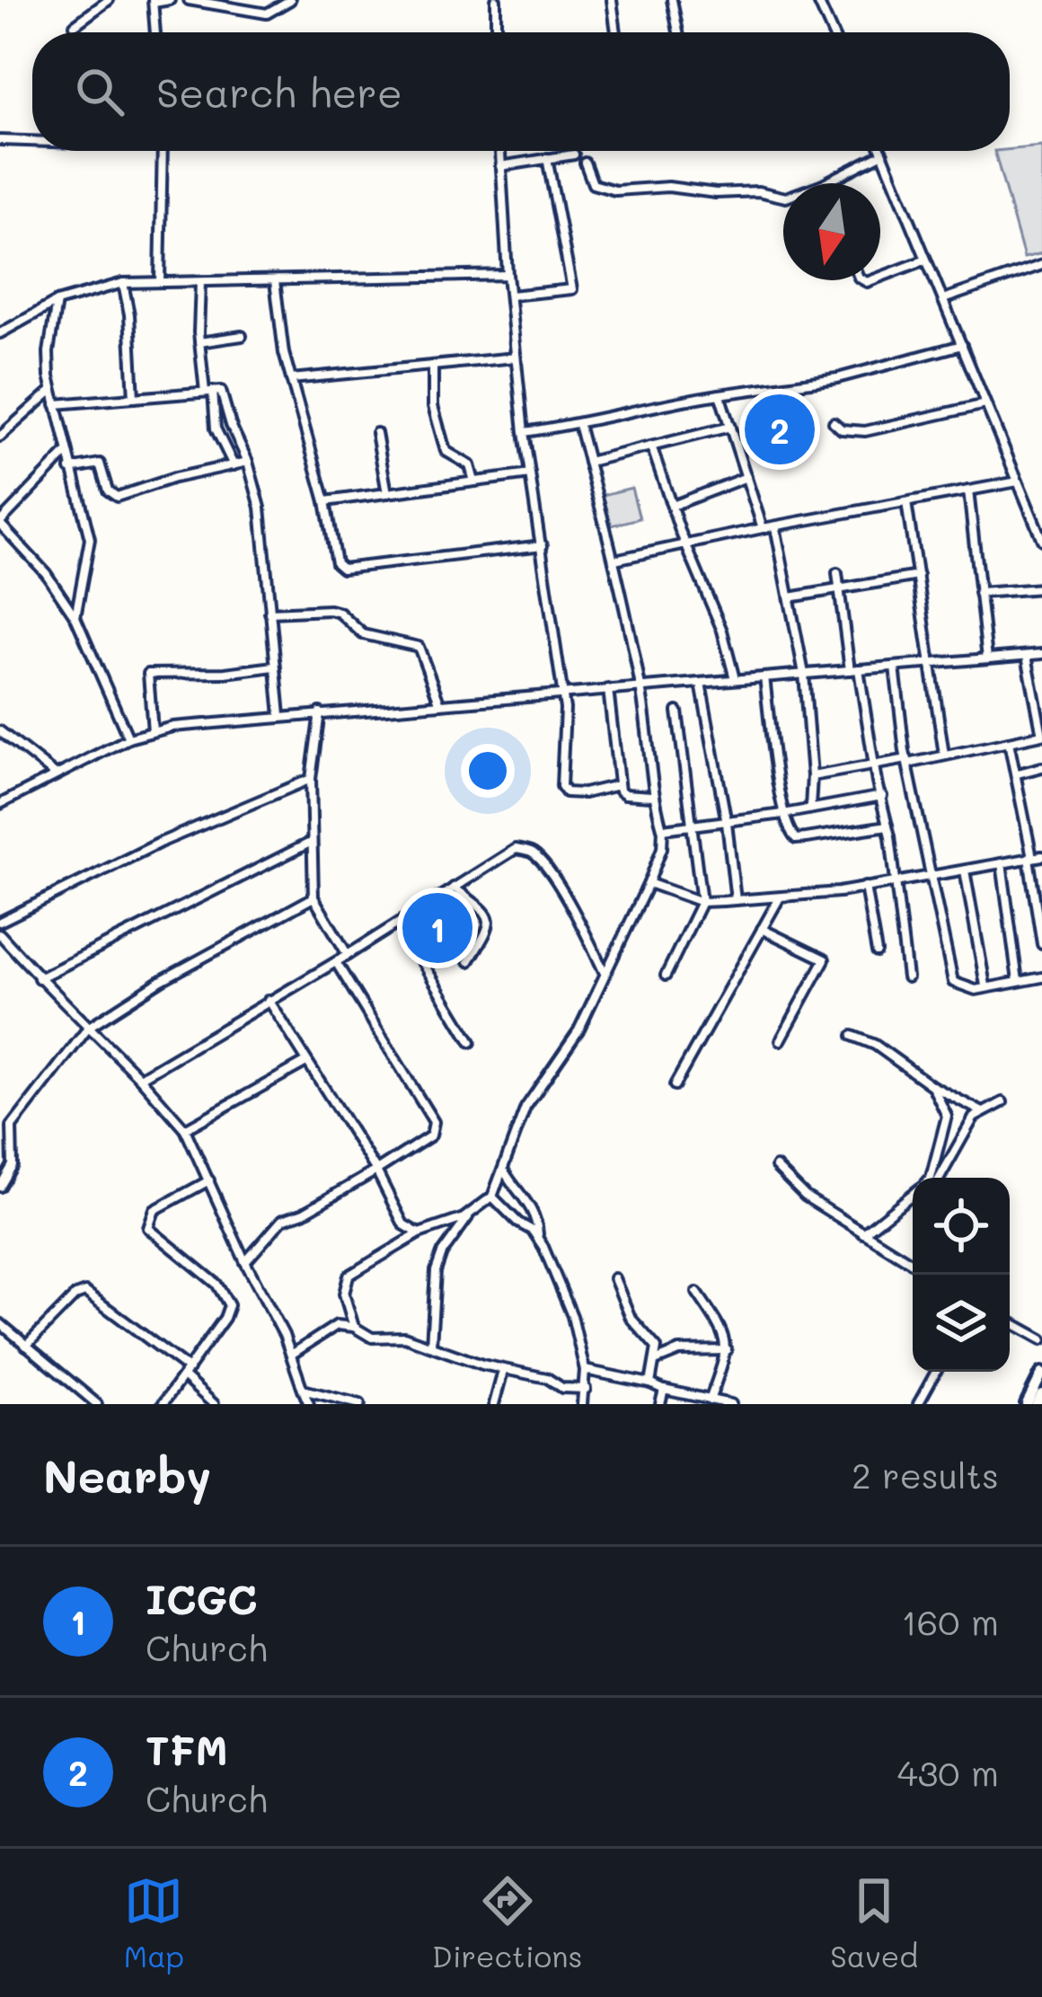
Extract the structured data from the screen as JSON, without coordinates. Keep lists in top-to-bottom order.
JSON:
{
  "north": "bottom",
  "page": {
    "search": "Search here",
    "pins": ["2", "1"],
    "heading": ["Nearby", "2 results"],
    "list": [
      {
        "mark": "1",
        "name": "ICGC",
        "note": "Church",
        "value": "160 m"
      },
      {
        "mark": "2",
        "name": "TFM",
        "note": "Church",
        "value": "430 m"
      }
    ],
    "nav": ["Map", "Directions", "Saved"]
  }
}
